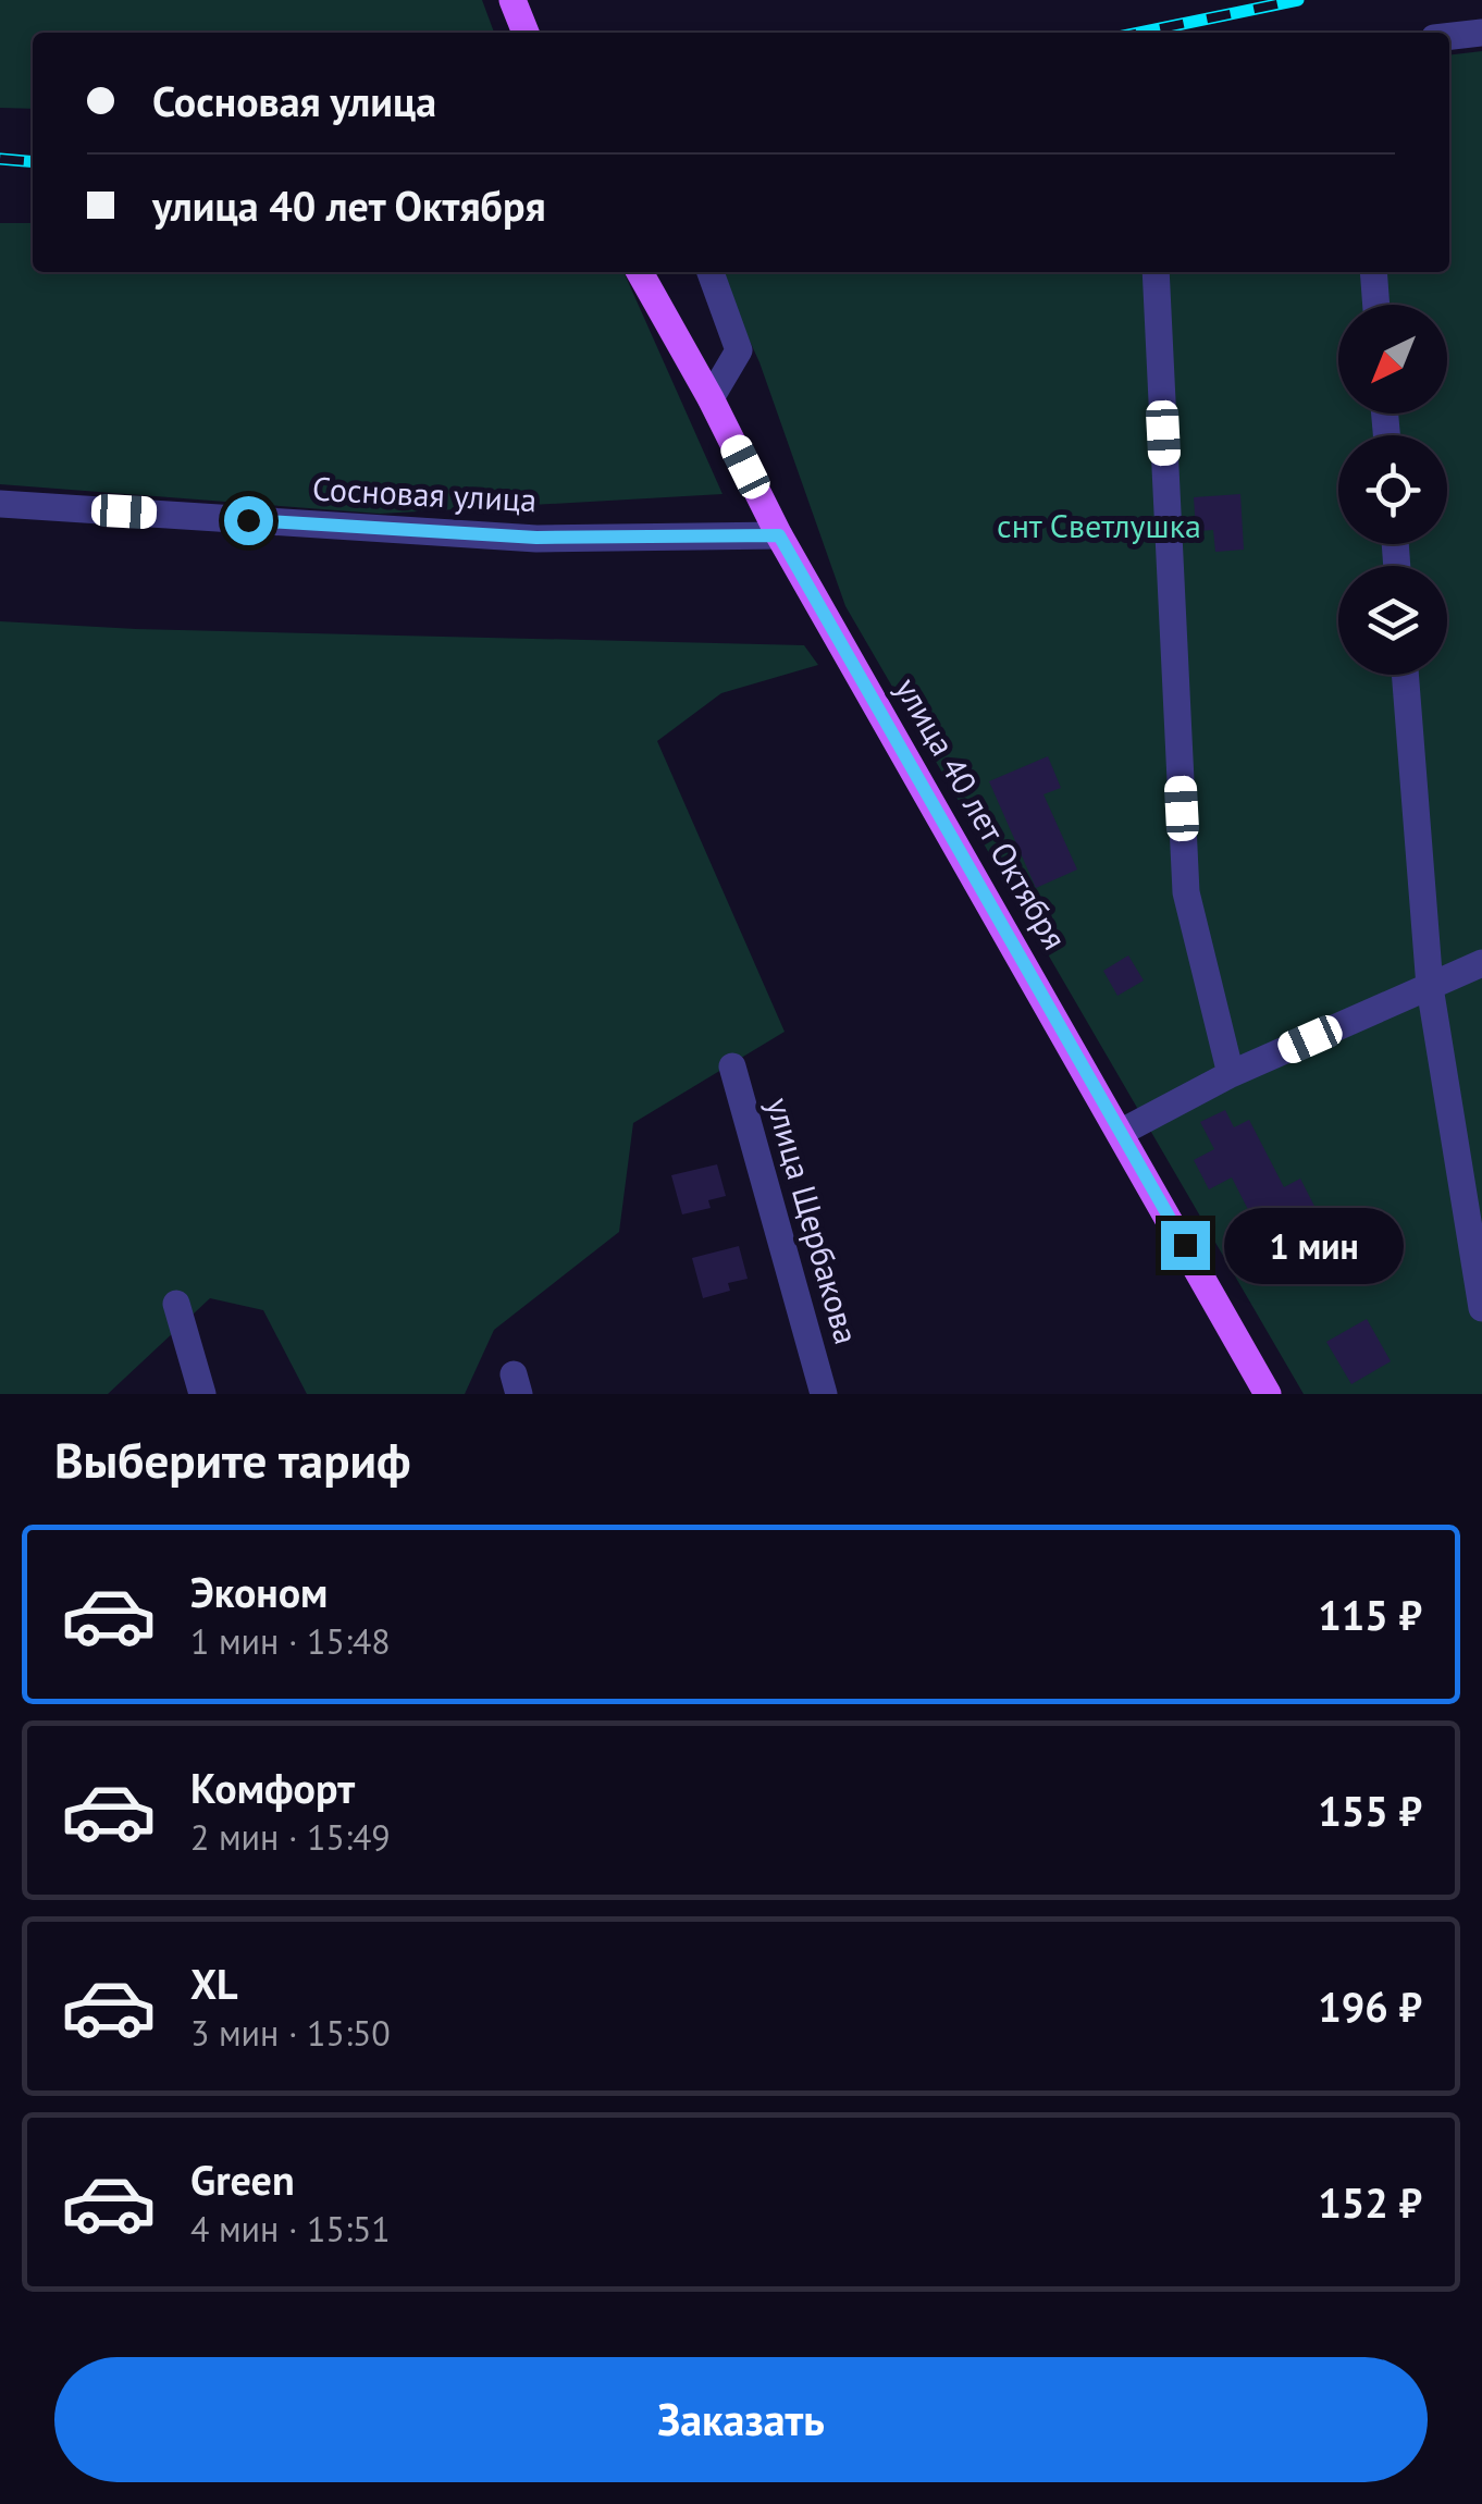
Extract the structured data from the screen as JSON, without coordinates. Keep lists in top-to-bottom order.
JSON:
{
  "streets": {
    "main road": ["улица 40 лет Октября"],
    "street": ["Сосновая улица", "улица Щербакова"]
  },
  "crossings": [
    ["Сосновая улица", "улица 40 лет Октября"]
  ],
  "parks": ["снт Светлушка"],
  "north": "bottom left",
  "page": {
    "banner": ["Сосновая улица", "улица 40 лет Октября"],
    "bubble": "1 мин",
    "heading": "Выберите тариф",
    "list": [
      {
        "name": "Эконом",
        "note": "1 мин · 15:48",
        "value": "115 ₽"
      },
      {
        "name": "Комфорт",
        "note": "2 мин · 15:49",
        "value": "155 ₽"
      },
      {
        "name": "XL",
        "note": "3 мин · 15:50",
        "value": "196 ₽"
      },
      {
        "name": "Green",
        "note": "4 мин · 15:51",
        "value": "152 ₽"
      }
    ],
    "buttons": "Заказать"
  }
}
